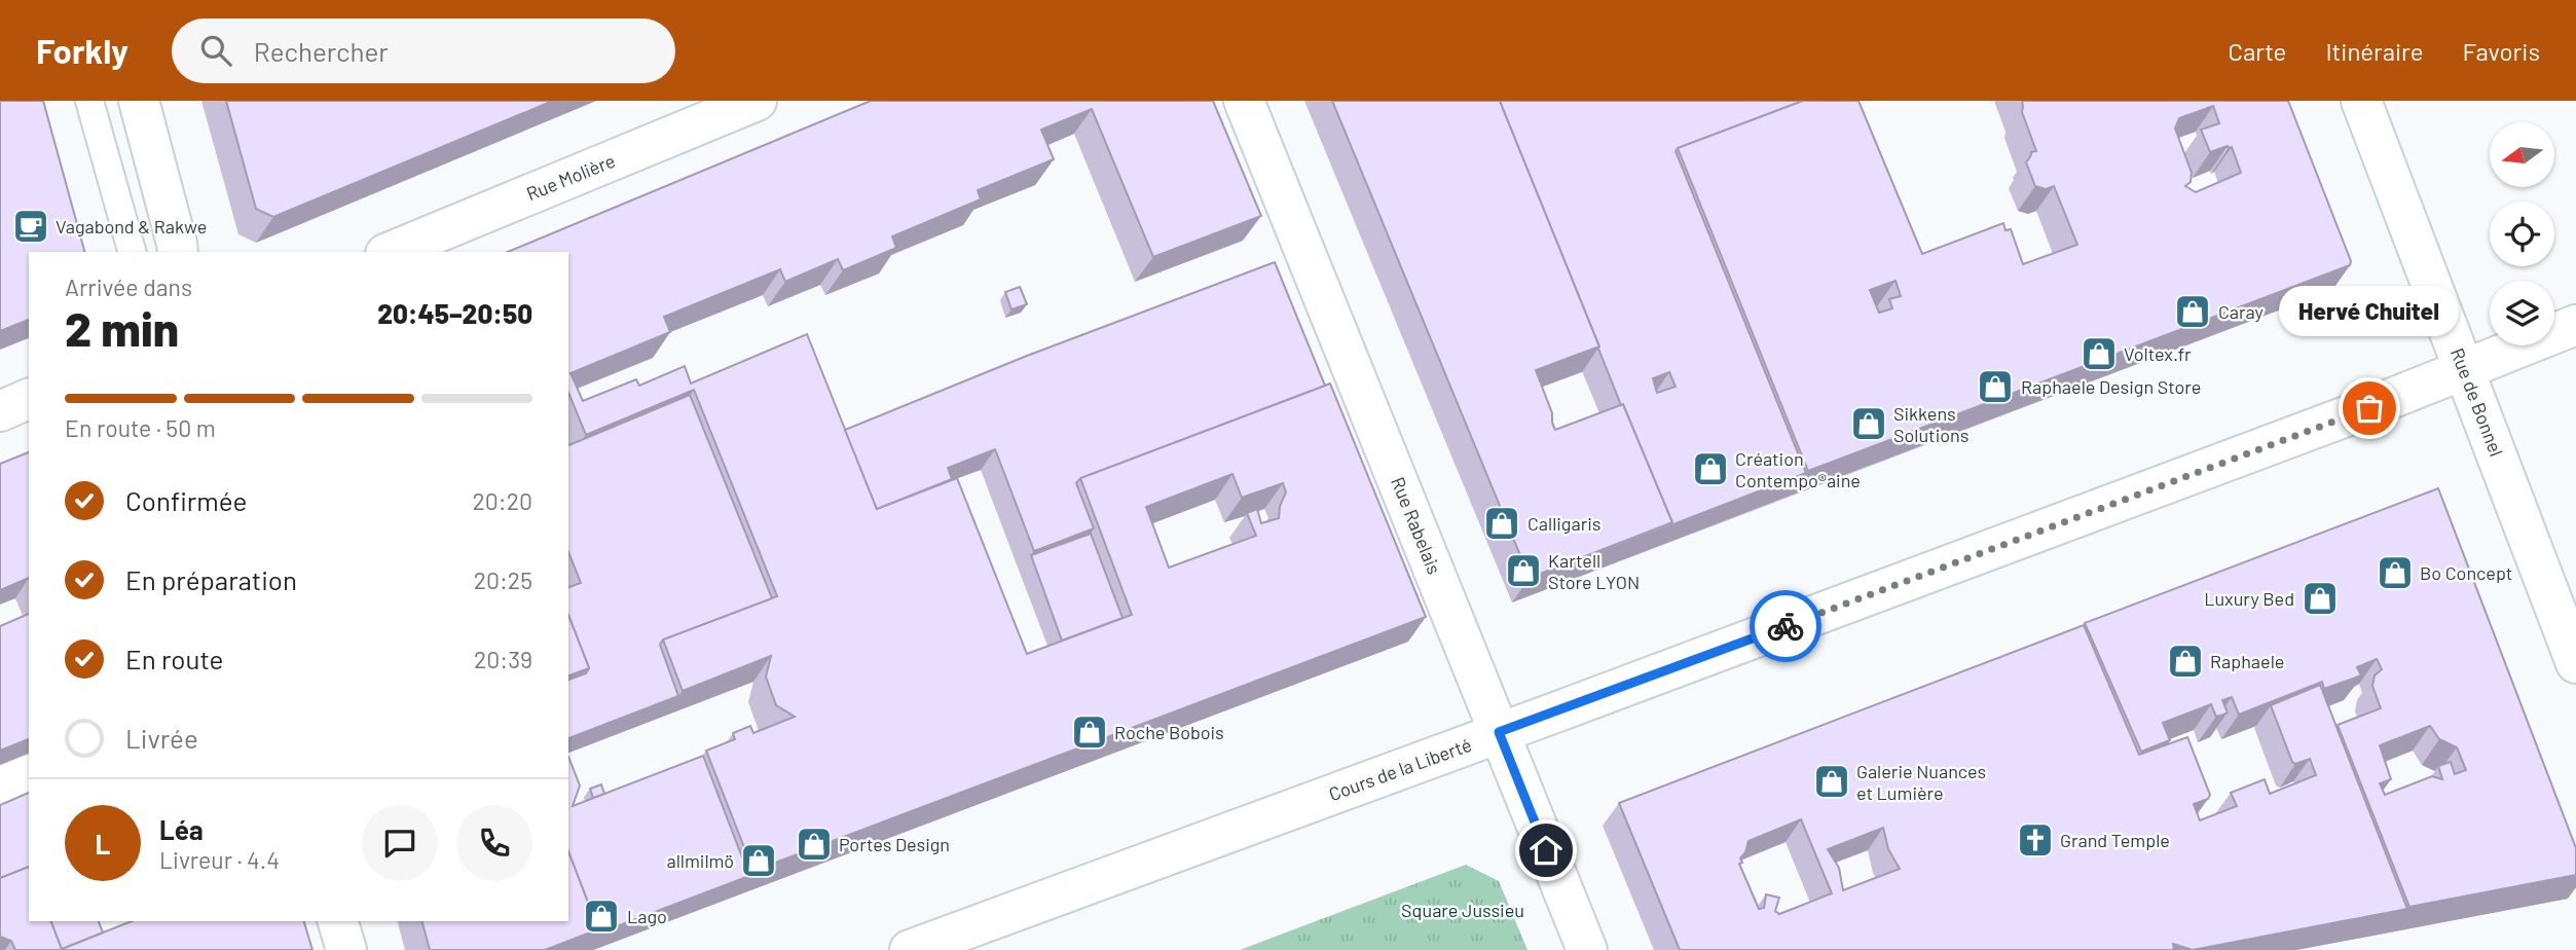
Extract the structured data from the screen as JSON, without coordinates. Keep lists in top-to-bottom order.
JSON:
{
  "streets": {
    "street": [
      "Rue Molière",
      "Rue de Bonnel",
      "Rue Rabelais",
      "Cours de la Liberté"
    ]
  },
  "crossings": [
    ["Rue de Bonnel", "Cours de la Liberté"],
    ["Rue Rabelais", "Cours de la Liberté"]
  ],
  "parks": ["Square Jussieu"],
  "places": {
    "cafe": ["Vagabond & Rakwe"],
    "shop": [
      "Caray",
      "Voltex.fr",
      "Raphaele Design Store",
      "Sikkens Solutions",
      "Création Contempo®aine",
      "Calligaris",
      "Kartell Store LYON",
      "Bo Concept",
      "Luxury Bed",
      "Raphaele",
      "Roche Bobois",
      "Galerie Nuances et Lumière",
      "Portes Design",
      "allmilmö",
      "Lago"
    ],
    "other": ["Hervé Chuitel"],
    "church": ["Grand Temple"]
  },
  "north": "left",
  "page": {
    "header": "Forkly",
    "search": "Rechercher",
    "nav": ["Carte", "Itinéraire", "Favoris"],
    "heading": ["2 min", "Arrivée dans", "20:45–20:50"],
    "panel": ["Léa", "Livreur · 4.4"],
    "bubble": "Hervé Chuitel",
    "bar": "En route · 50 m",
    "list": [
      ["Confirmée", "20:20"],
      ["En préparation", "20:25"],
      ["En route", "20:39"],
      "Livrée"
    ],
    "round": "L"
  }
}
